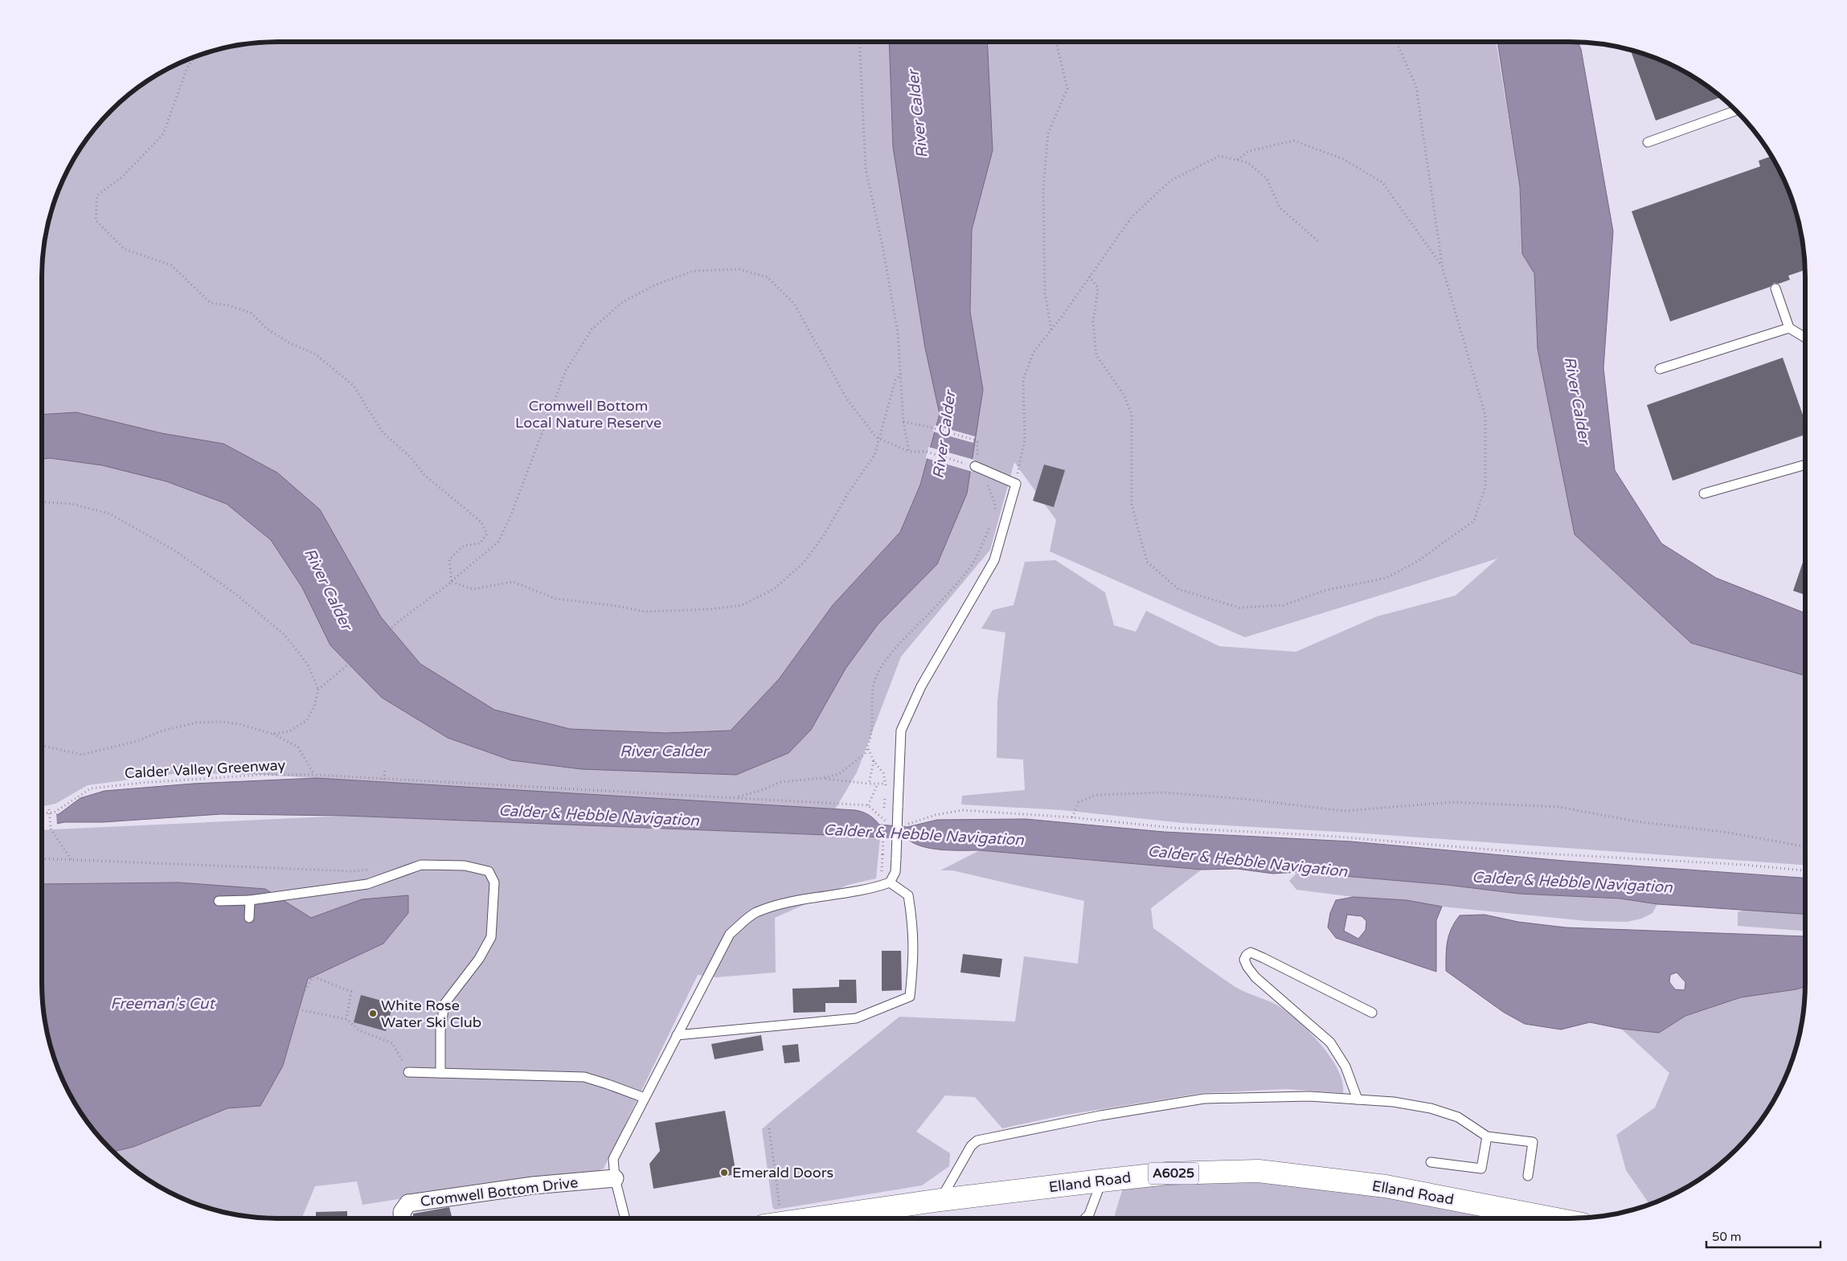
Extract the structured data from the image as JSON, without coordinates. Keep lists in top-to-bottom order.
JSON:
{
  "streets": {
    "main road": ["A6025", "Elland Road"],
    "street": ["Cromwell Bottom Drive"],
    "path": ["Calder Valley Greenway"]
  },
  "water": ["River Calder", "Calder & Hebble Navigation", "Freeman's Cut"],
  "parks": ["Cromwell Bottom Local Nature Reserve"],
  "places": ["White Rose Water Ski Club", "Emerald Doors"],
  "scale_bar": "50 m"
}
